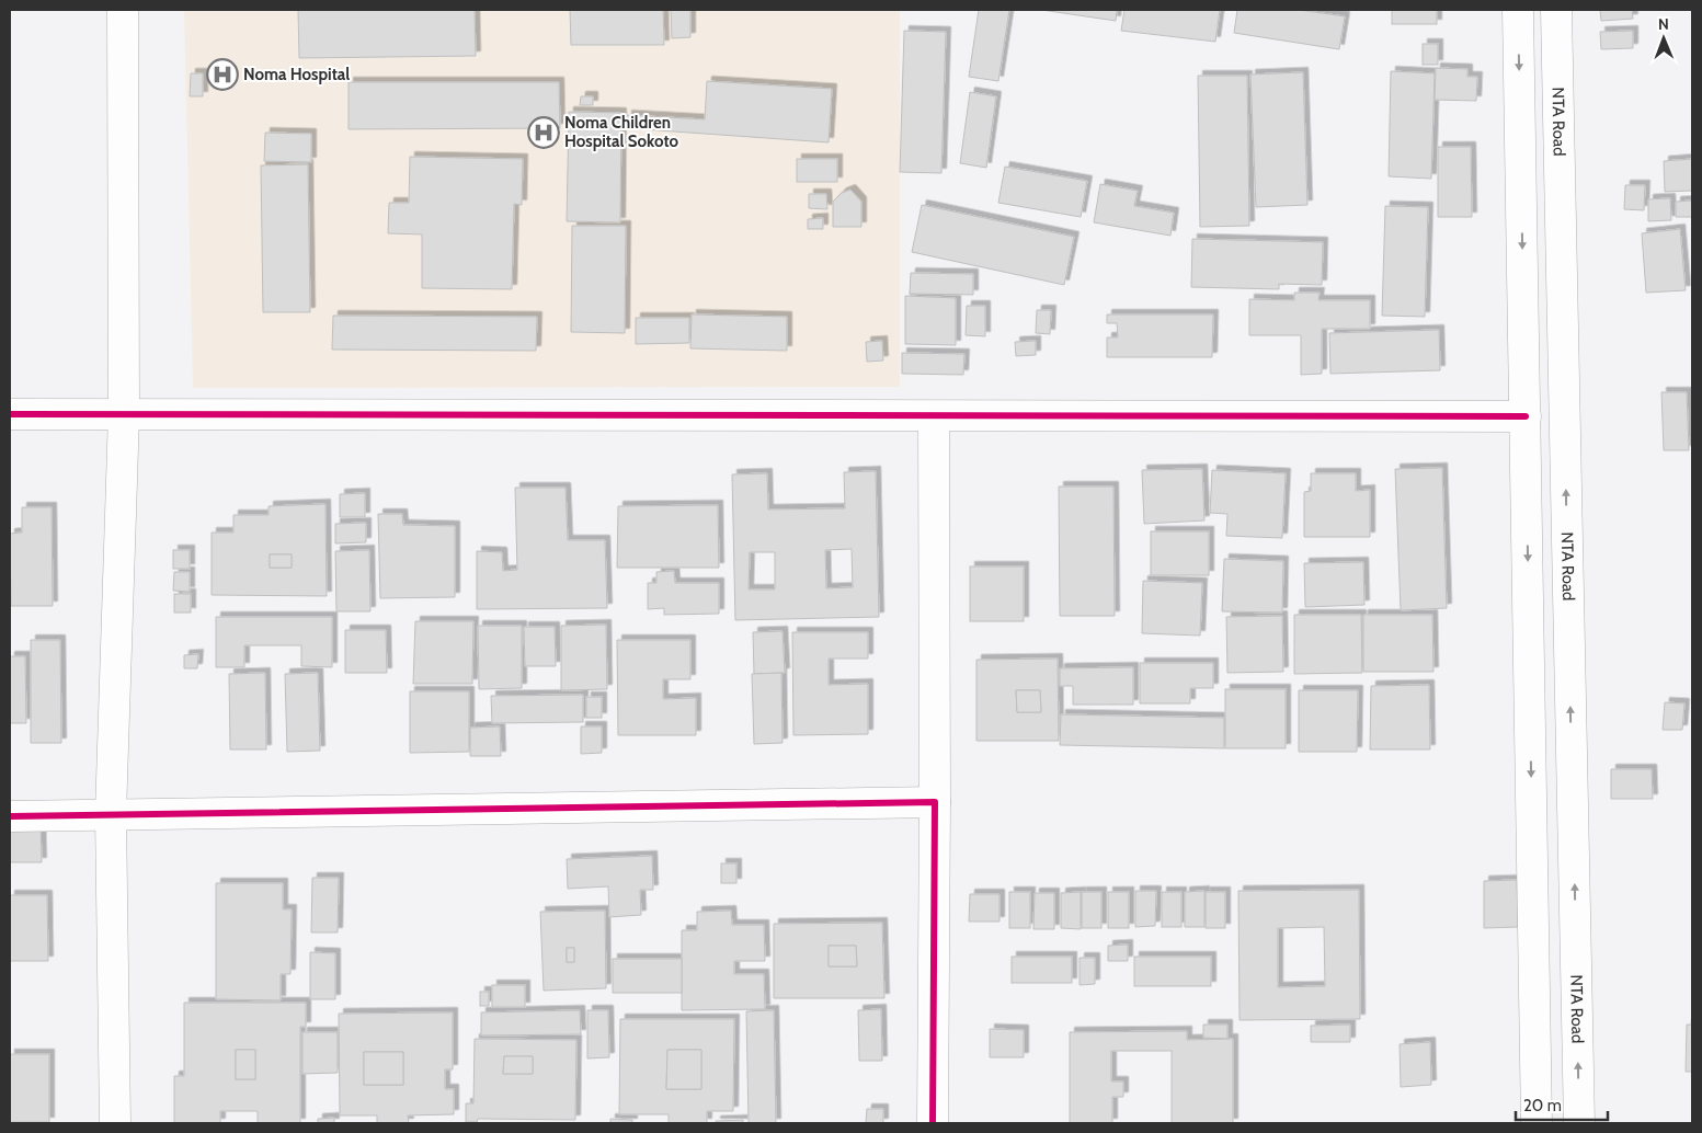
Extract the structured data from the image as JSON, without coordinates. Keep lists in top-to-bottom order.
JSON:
{
  "streets": {
    "street": ["NTA Road"]
  },
  "places": {
    "hospital": ["Noma Hospital", "Noma Children Hospital Sokoto"]
  },
  "scale_bar": "20 m",
  "north": "top"
}
